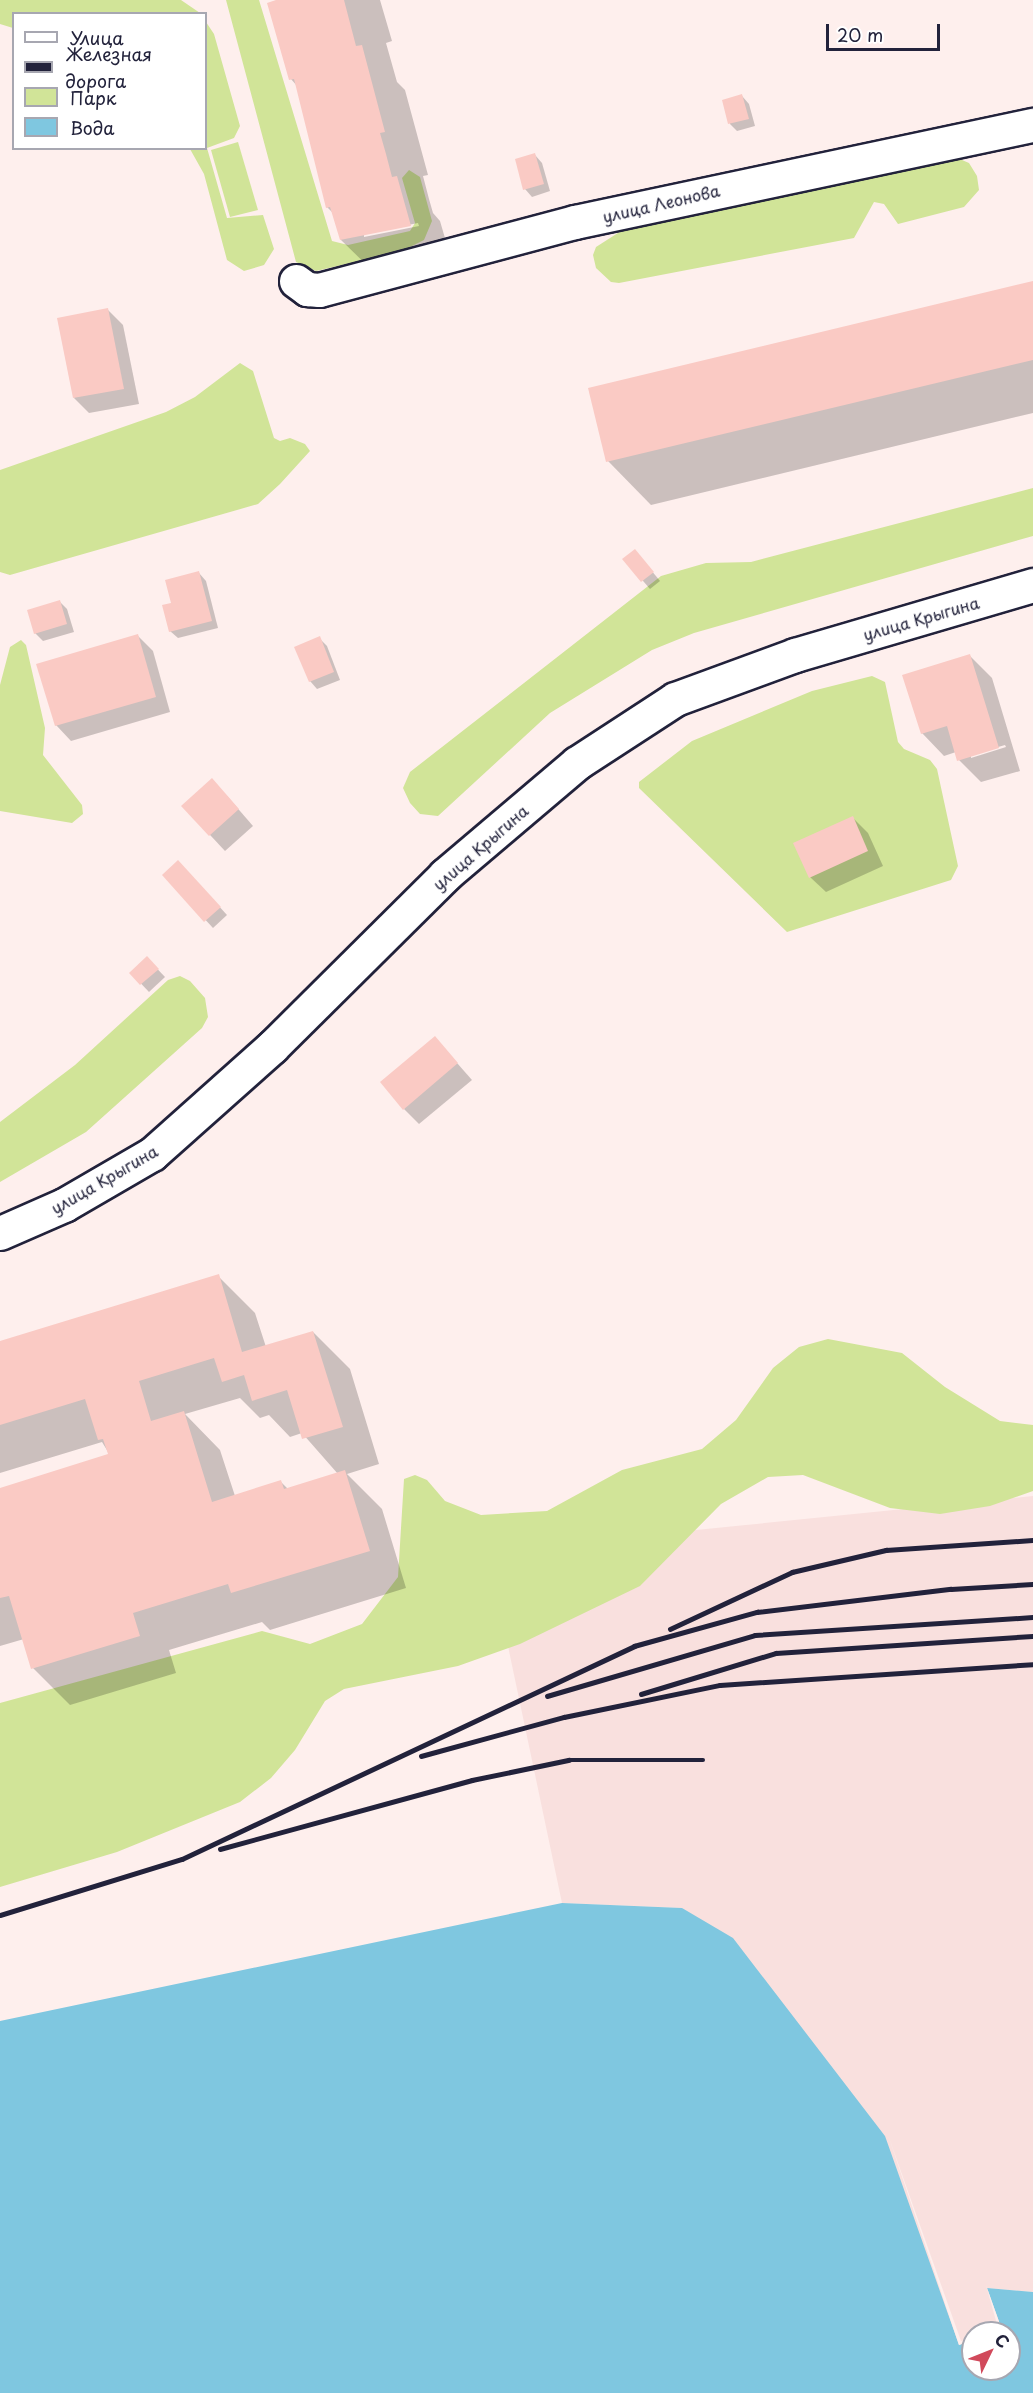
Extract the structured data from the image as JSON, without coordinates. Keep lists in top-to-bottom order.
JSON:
{
  "streets": {
    "main road": ["улица Леонова", "улица Крыгина"]
  },
  "legend": [
    "Улица",
    "Железная дорога",
    "Парк",
    "Вода"
  ],
  "scale_bar": "20 m",
  "north": "top right"
}
